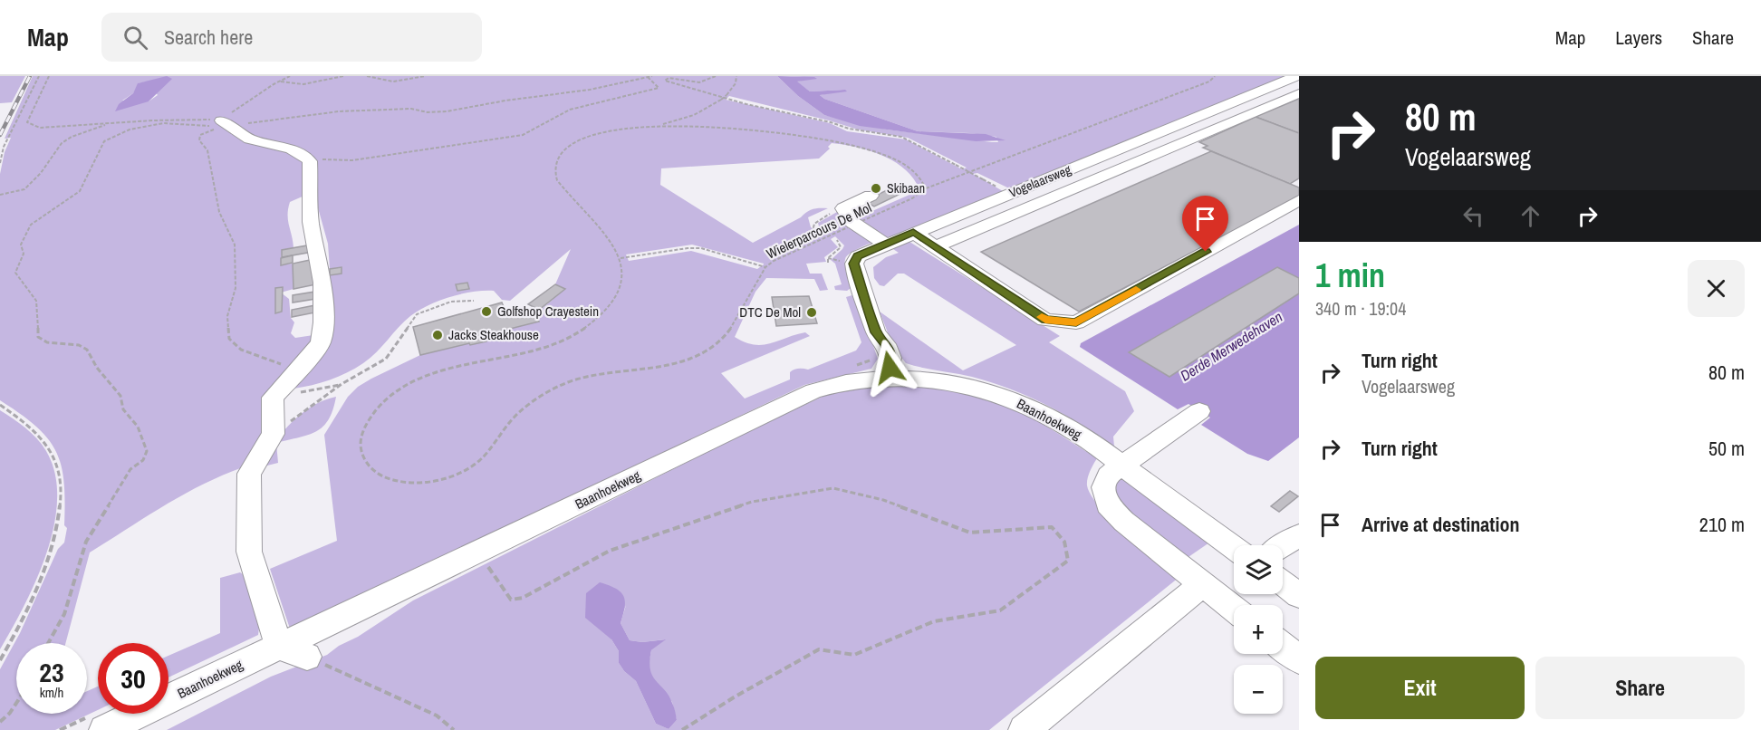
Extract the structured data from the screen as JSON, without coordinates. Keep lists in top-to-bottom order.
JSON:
{
  "streets": {
    "street": ["Vogelaarsweg", "Baanhoekweg"],
    "path": ["Wielerparcours De Mol"]
  },
  "crossings": [
    ["Vogelaarsweg", "Baanhoekweg"]
  ],
  "water": ["Derde Merwedehaven"],
  "places": [
    "Skibaan",
    "Golfshop Crayestein",
    "DTC De Mol",
    "Jacks Steakhouse"
  ],
  "page": {
    "header": "Map",
    "search": "Search here",
    "nav": ["Map", "Layers", "Share"],
    "turn": ["80 m", "Vogelaarsweg"],
    "heading": ["1 min", "340 m · 19:04"],
    "list": [
      {
        "name": "Turn right",
        "note": "Vogelaarsweg",
        "value": "80 m"
      },
      {
        "name": "Turn right",
        "value": "50 m"
      },
      {
        "name": "Arrive at destination",
        "value": "210 m"
      }
    ],
    "map_buttons": ["+", "−"],
    "speed": "23 km/h",
    "limit": "30",
    "buttons": ["Exit", "Share"]
  }
}
